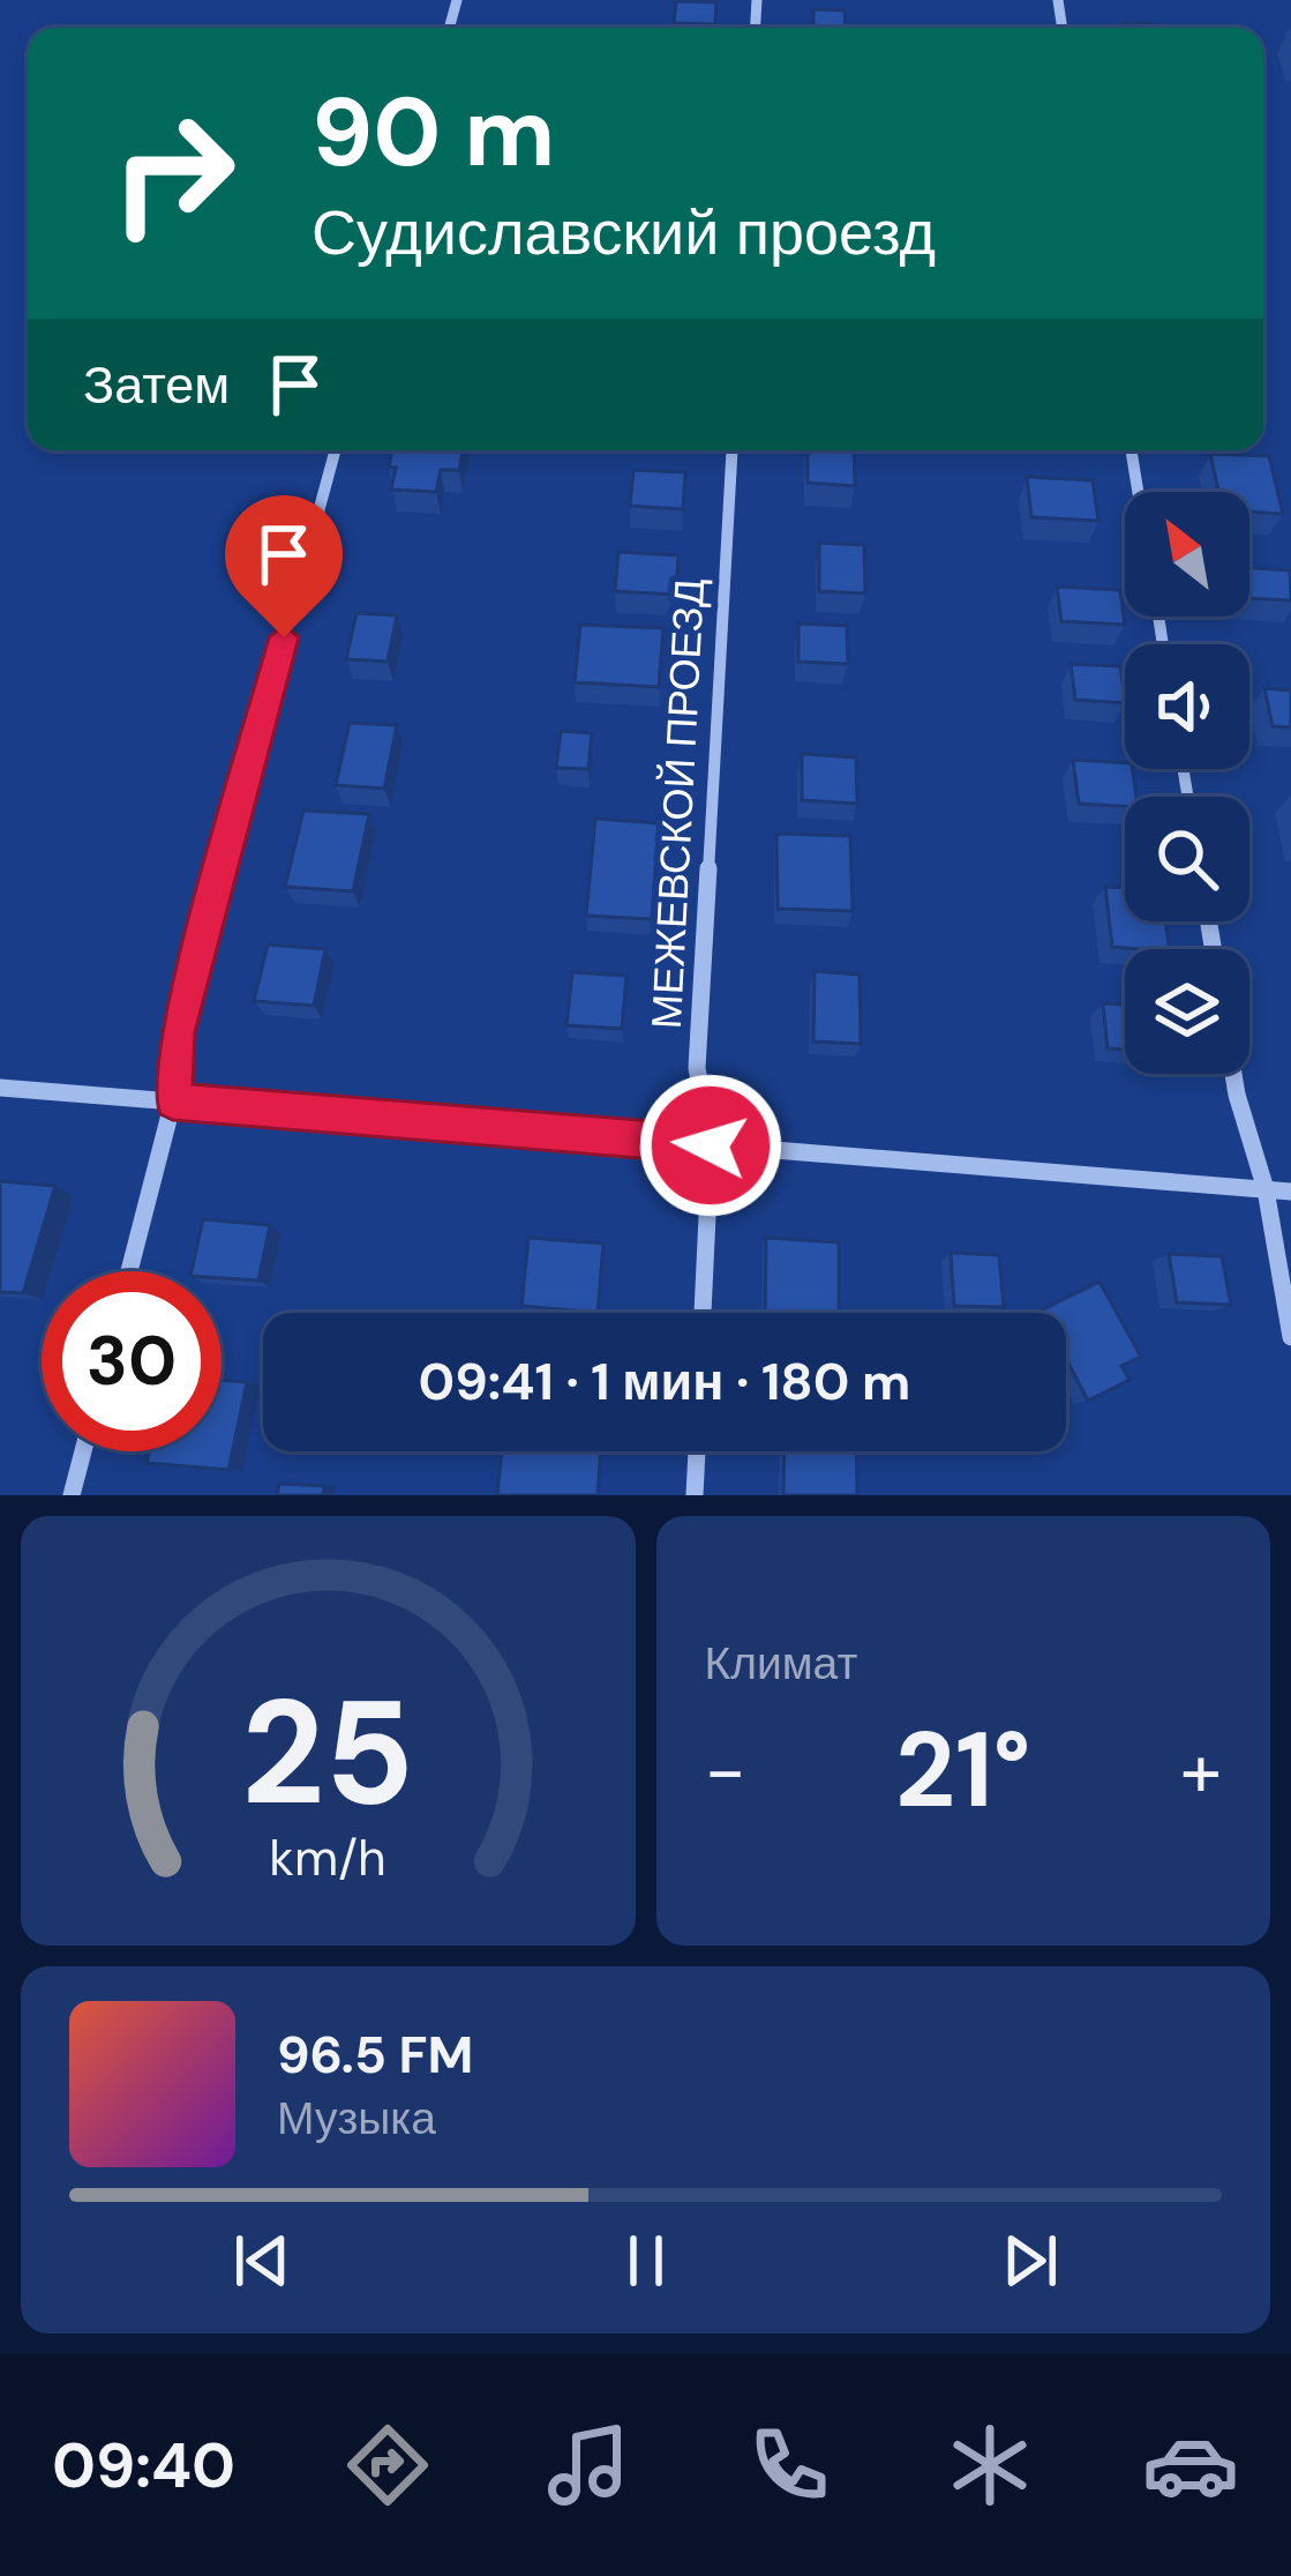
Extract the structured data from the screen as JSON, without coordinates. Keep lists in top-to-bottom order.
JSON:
{
  "streets": {
    "street": ["МЕЖЕВСКОЙ ПРОЕЗД"]
  },
  "north": "top left",
  "page": {
    "turn": ["90 m", "Судиславский проезд"],
    "then": "Затем",
    "limit": "30",
    "trip": "09:41 · 1 мин · 180 m",
    "tile": "Климат",
    "heat": ["−", "21°", "+"],
    "song": ["96.5 FM", "Музыка"],
    "tabs": "09:40",
    "gauge": ["25", "km/h"]
  }
}
